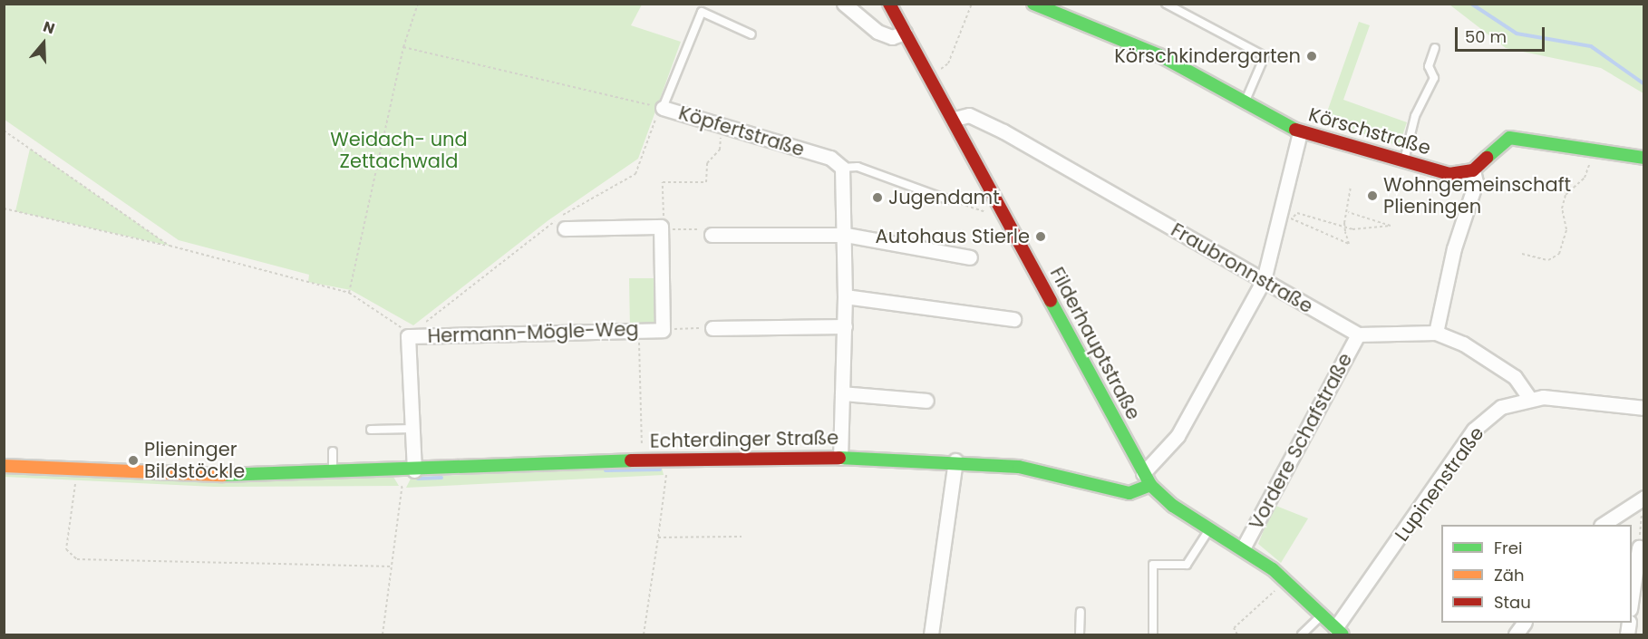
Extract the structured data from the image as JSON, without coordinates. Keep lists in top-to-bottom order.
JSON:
{
  "streets": {
    "street": [
      "Köpfertstraße",
      "Körschstraße",
      "Fraubronnstraße",
      "Hermann-Mögle-Weg",
      "Filderhauptstraße",
      "Echterdinger Straße",
      "Vordere Schafstraße",
      "Lupinenstraße"
    ]
  },
  "crossings": [
    ["Fraubronnstraße", "Filderhauptstraße"],
    ["Fraubronnstraße", "Vordere Schafstraße"],
    ["Hermann-Mögle-Weg", "Echterdinger Straße"],
    ["Filderhauptstraße", "Echterdinger Straße"],
    ["Filderhauptstraße", "Vordere Schafstraße"],
    ["Filderhauptstraße", "Lupinenstraße"]
  ],
  "parks": ["Weidach- und Zettachwald"],
  "places": [
    "Körschkindergarten",
    "Wohngemeinschaft Plieningen",
    "Jugendamt",
    "Autohaus Stierle",
    "Plieninger Bildstöckle"
  ],
  "legend": ["Frei", "Zäh", "Stau"],
  "scale_bar": "50 m",
  "north": "top"
}
